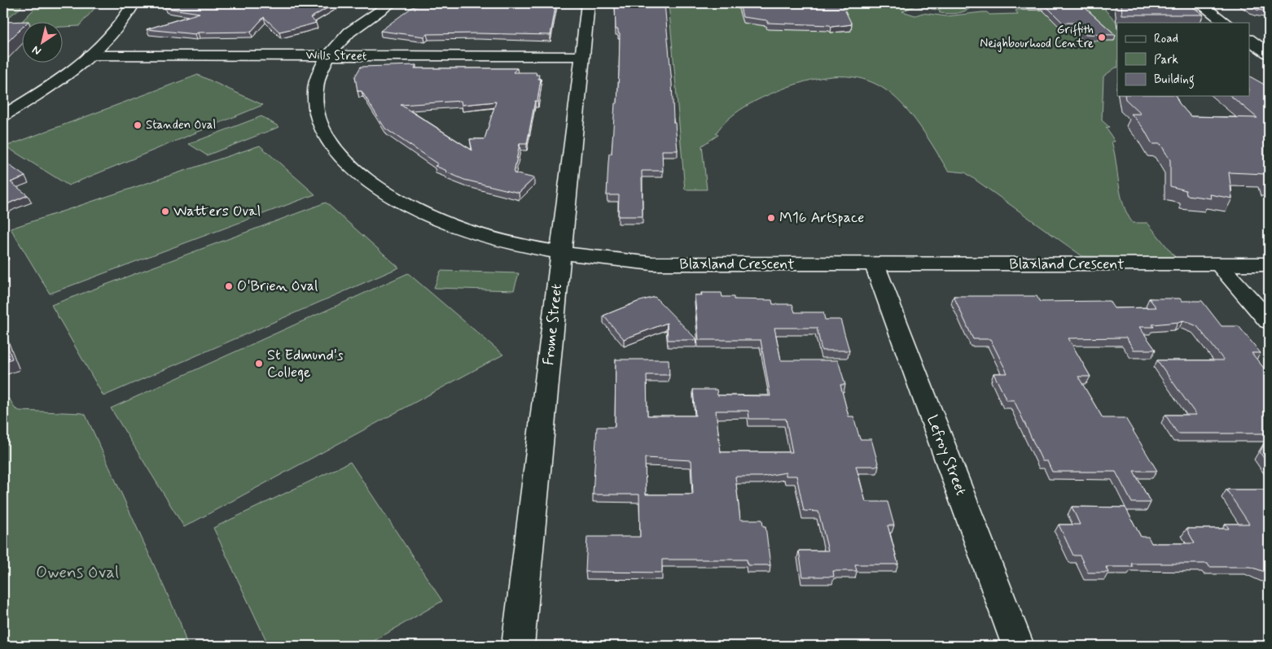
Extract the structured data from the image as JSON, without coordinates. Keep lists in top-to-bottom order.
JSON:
{
  "streets": {
    "street": [
      "Wills Street",
      "Blaxland Crescent",
      "Frome Street",
      "Lefroy Street"
    ]
  },
  "crossings": [
    ["Wills Street", "Blaxland Crescent"],
    ["Wills Street", "Frome Street"],
    ["Blaxland Crescent", "Frome Street"],
    ["Blaxland Crescent", "Lefroy Street"]
  ],
  "parks": ["Owens Oval"],
  "places": [
    "Griffith Neighbourhood Centre",
    "Standen Oval",
    "Watters Oval",
    "M16 Artspace",
    "O'Brien Oval",
    "St Edmund's College"
  ],
  "legend": ["Road", "Park", "Building"],
  "north": "bottom left"
}
